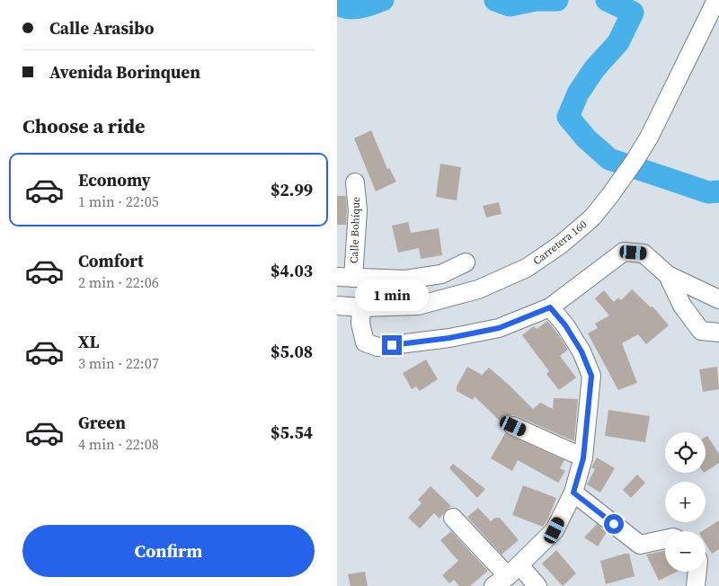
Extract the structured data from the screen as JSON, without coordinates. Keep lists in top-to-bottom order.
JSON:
{
  "streets": {
    "street": ["Calle Bohíque", "Carretera 160"]
  },
  "page": {
    "banner": ["Calle Arasibo", "Avenida Borinquen"],
    "heading": "Choose a ride",
    "list": [
      {
        "name": "Economy",
        "note": "1 min · 22:05",
        "value": "$2.99"
      },
      {
        "name": "Comfort",
        "note": "2 min · 22:06",
        "value": "$4.03"
      },
      {
        "name": "XL",
        "note": "3 min · 22:07",
        "value": "$5.08"
      },
      {
        "name": "Green",
        "note": "4 min · 22:08",
        "value": "$5.54"
      }
    ],
    "bubble": "1 min",
    "map_buttons": ["+", "−"],
    "buttons": "Confirm"
  }
}
